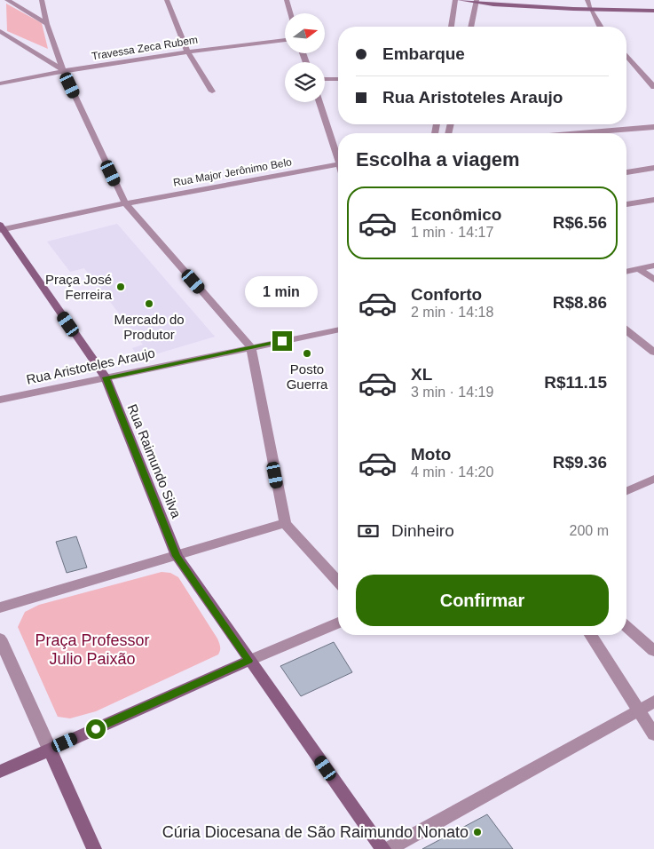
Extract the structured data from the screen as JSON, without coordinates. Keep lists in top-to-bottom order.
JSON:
{
  "streets": {
    "main road": ["Rua Raimundo Silva"],
    "street": ["Travessa Zeca Rubem", "Rua Major Jerônimo Belo", "Rua Aristoteles Araujo"]
  },
  "crossings": [
    ["Rua Aristoteles Araujo", "Rua Raimundo Silva"]
  ],
  "parks": ["Praça Professor Julio Paixão"],
  "places": [
    "Praça José Ferreira",
    "Mercado do Produtor",
    "Posto Guerra",
    "Cúria Diocesana de São Raimundo Nonato"
  ],
  "north": "right",
  "page": {
    "banner": ["Embarque", "Rua Aristoteles Araujo"],
    "heading": "Escolha a viagem",
    "list": [
      {
        "name": "Econômico",
        "note": "1 min · 14:17",
        "value": "R$6.56"
      },
      {
        "name": "Conforto",
        "note": "2 min · 14:18",
        "value": "R$8.86"
      },
      {
        "name": "XL",
        "note": "3 min · 14:19",
        "value": "R$11.15"
      },
      {
        "name": "Moto",
        "note": "4 min · 14:20",
        "value": "R$9.36"
      }
    ],
    "bubble": "1 min",
    "pay": ["Dinheiro", "200 m"],
    "buttons": "Confirmar"
  }
}
